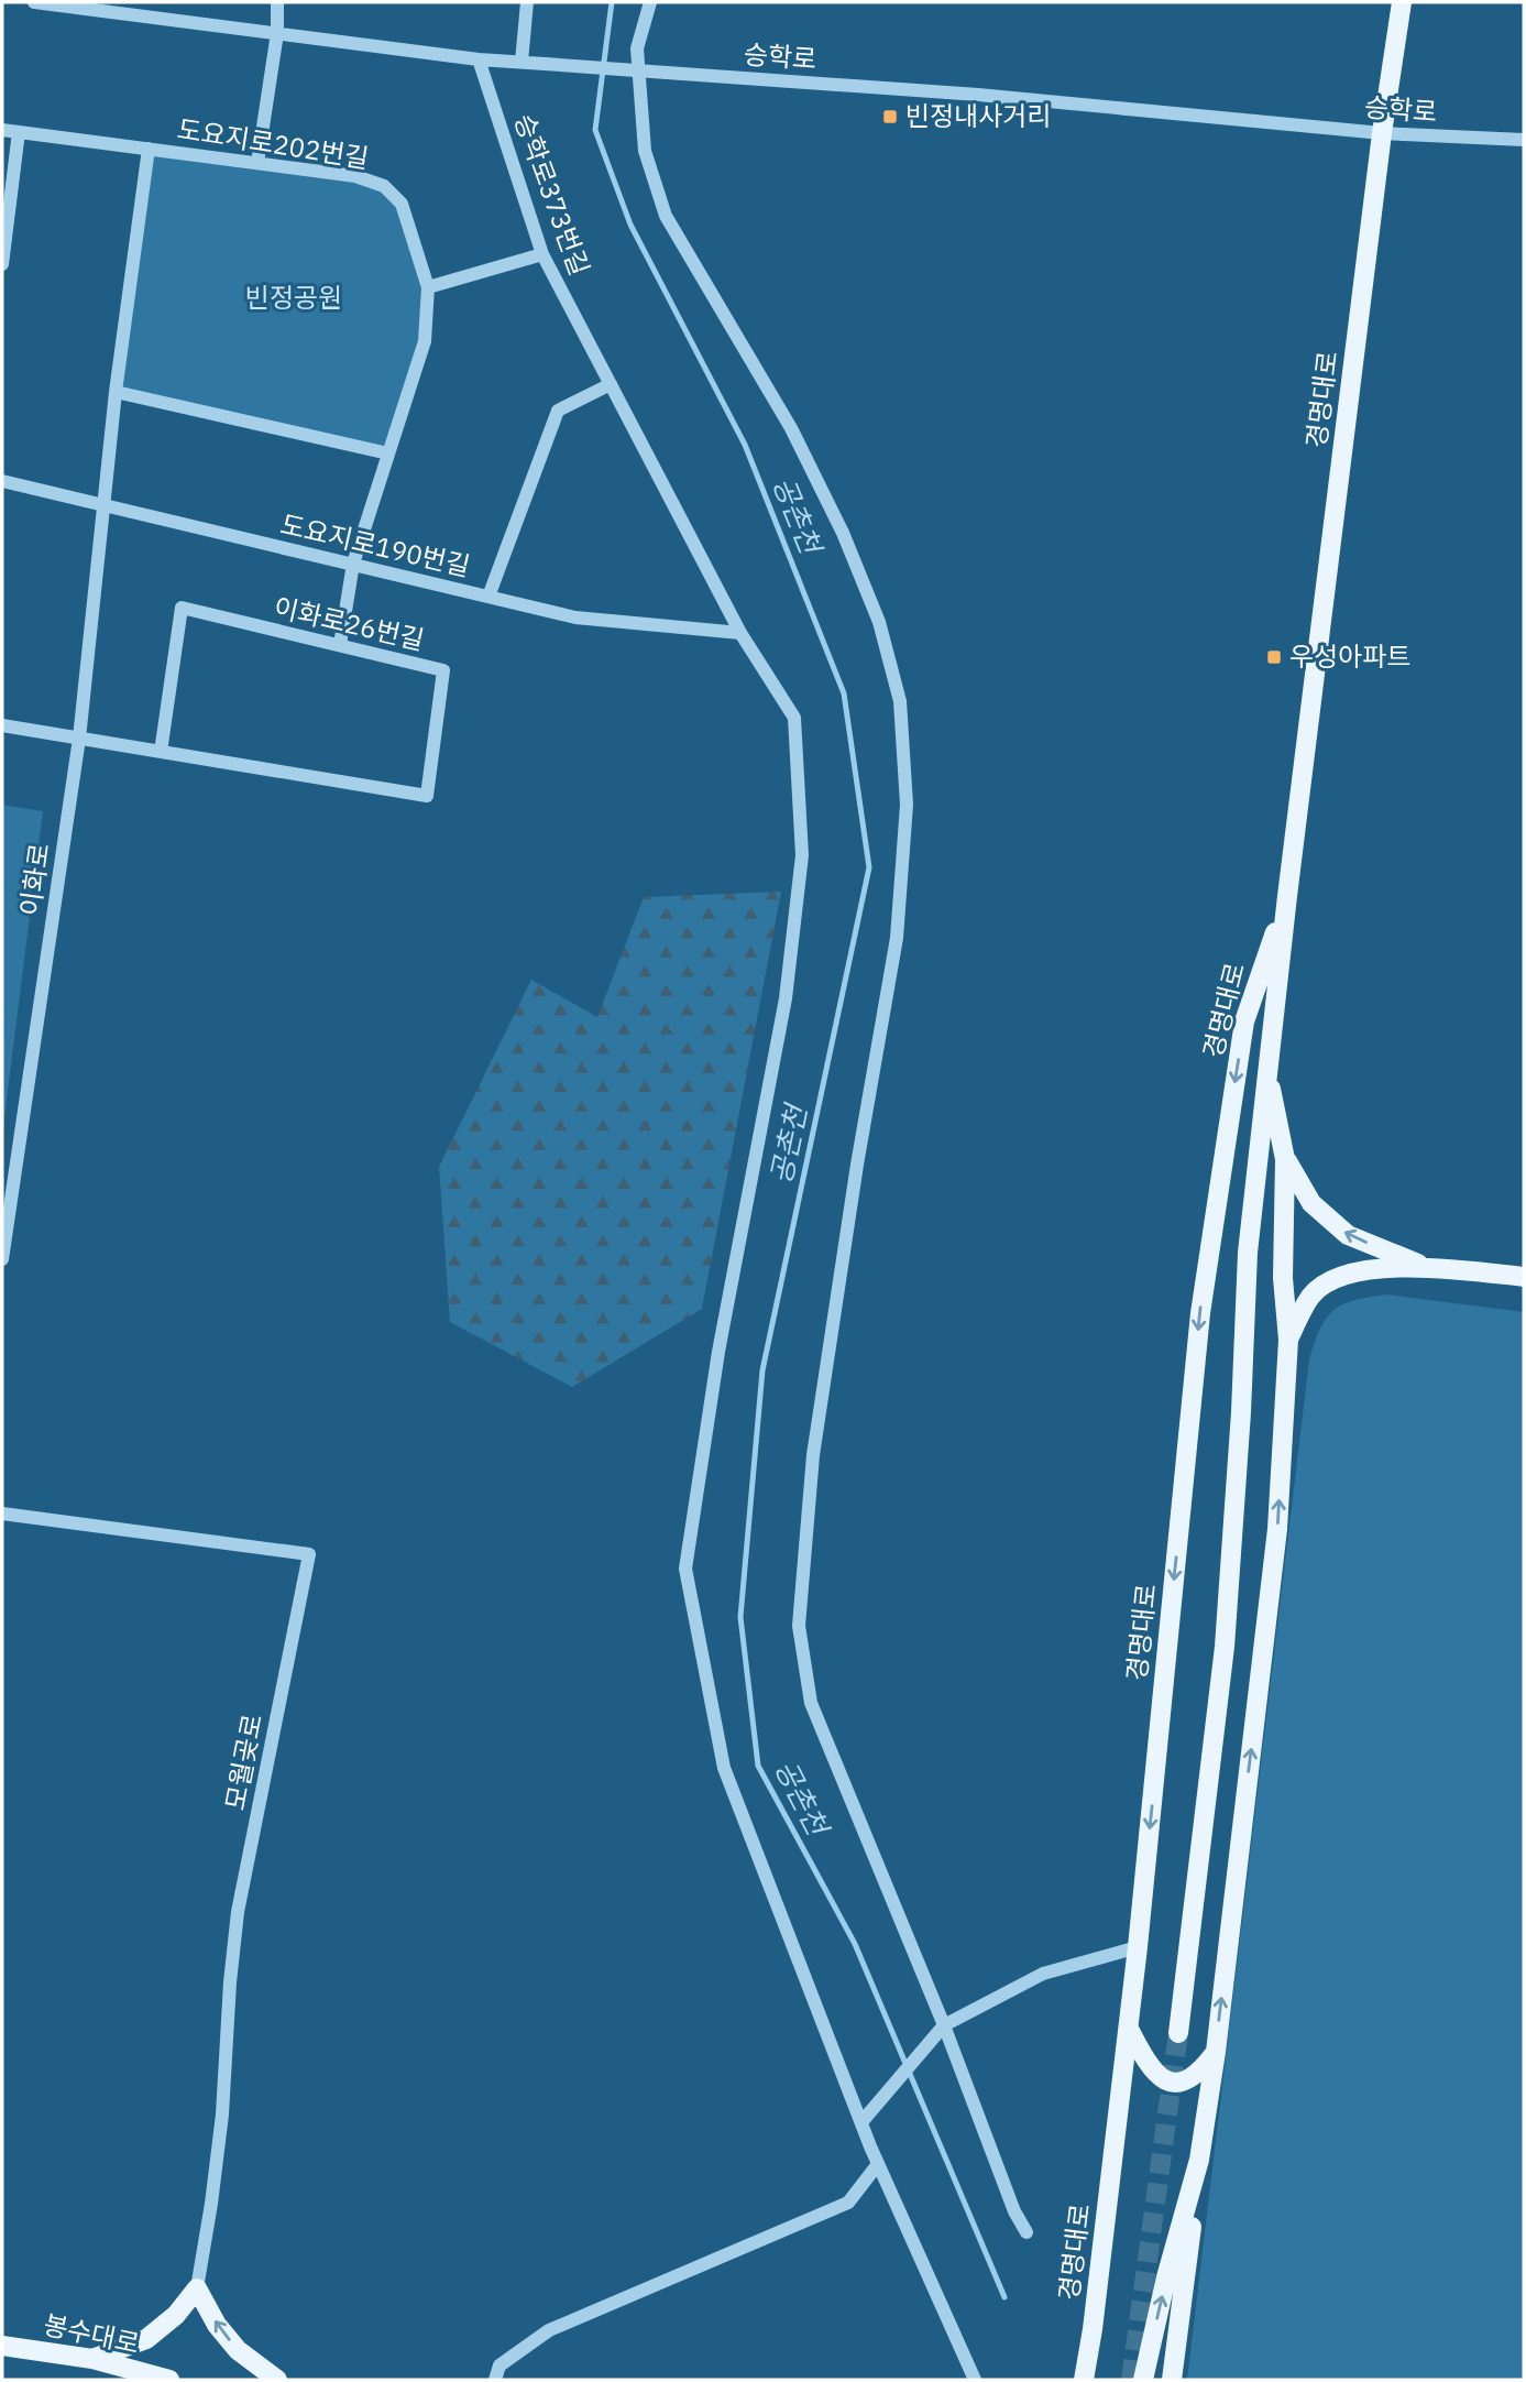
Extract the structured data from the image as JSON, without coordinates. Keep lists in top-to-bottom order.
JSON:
{
  "streets": {
    "main road": ["경명대로", "봉수대로"],
    "street": [
      "승학로",
      "도요지로202번길",
      "승학로373번길",
      "도요지로190번길",
      "이화로26번길",
      "이화로",
      "모월곶로"
    ]
  },
  "crossings": [
    ["승학로", "승학로373번길"],
    ["승학로", "경명대로"],
    ["도요지로202번길", "도요지로190번길"],
    ["도요지로202번길", "이화로26번길"],
    ["도요지로202번길", "이화로"],
    ["승학로373번길", "도요지로190번길"],
    ["도요지로190번길", "이화로"],
    ["이화로26번길", "이화로"]
  ],
  "water": ["공촌천"],
  "parks": ["빈정공원"],
  "places": {
    "transit": ["빈정내사거리", "우성아파트"]
  }
}
